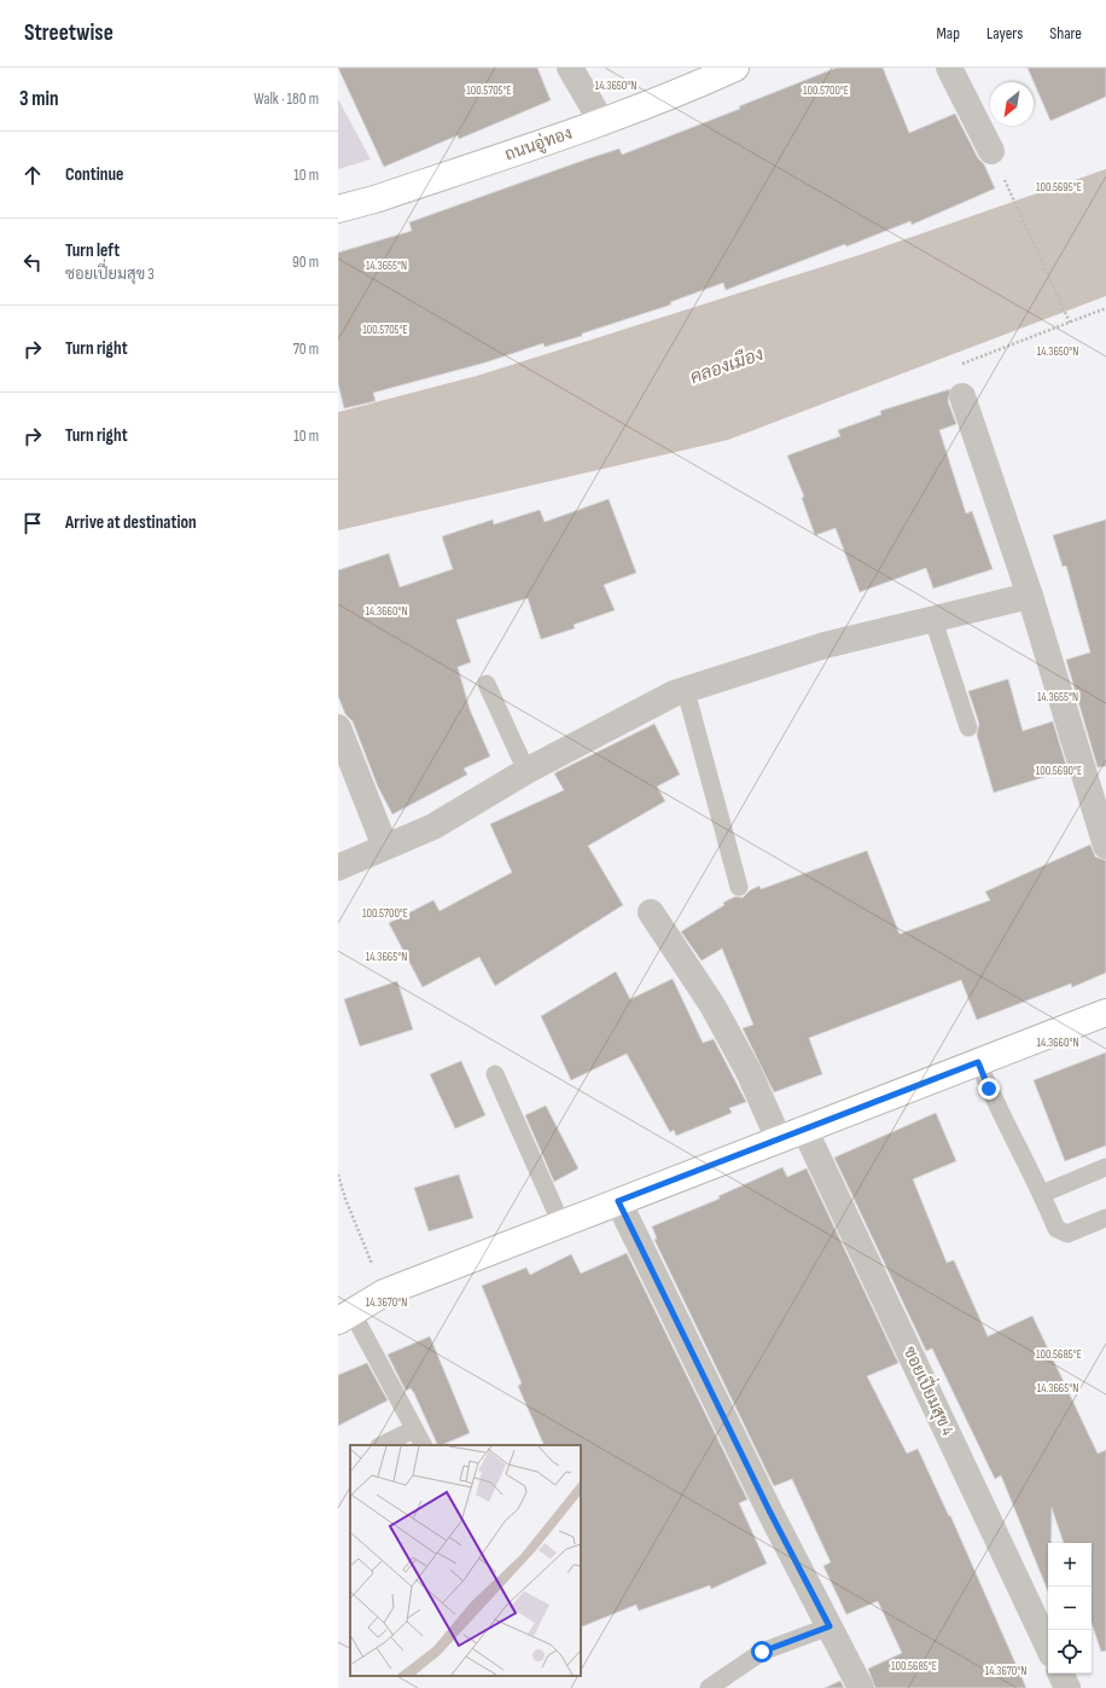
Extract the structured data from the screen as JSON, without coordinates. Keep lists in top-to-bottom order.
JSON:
{
  "streets": {
    "main road": ["ถนนอู่ทอง"],
    "street": ["ซอยเปี่ยมสุข 4"]
  },
  "water": ["คลองเมือง"],
  "north": "bottom left",
  "page": {
    "header": "Streetwise",
    "nav": ["Map", "Layers", "Share"],
    "heading": ["3 min", "Walk · 180 m"],
    "list": [
      ["Continue", "10 m"],
      ["Turn left", "ซอยเปี่ยมสุข 3", "90 m"],
      ["Turn right", "70 m"],
      ["Turn right", "10 m"],
      "Arrive at destination"
    ],
    "map_buttons": ["+", "−"]
  },
  "coordinates": [
    "14.3650°N",
    "100.5705°E",
    "100.5700°E",
    "100.5695°E",
    "14.3655°N",
    "14.3660°N",
    "100.5690°E",
    "14.3665°N",
    "14.3670°N",
    "100.5685°E"
  ]
}
